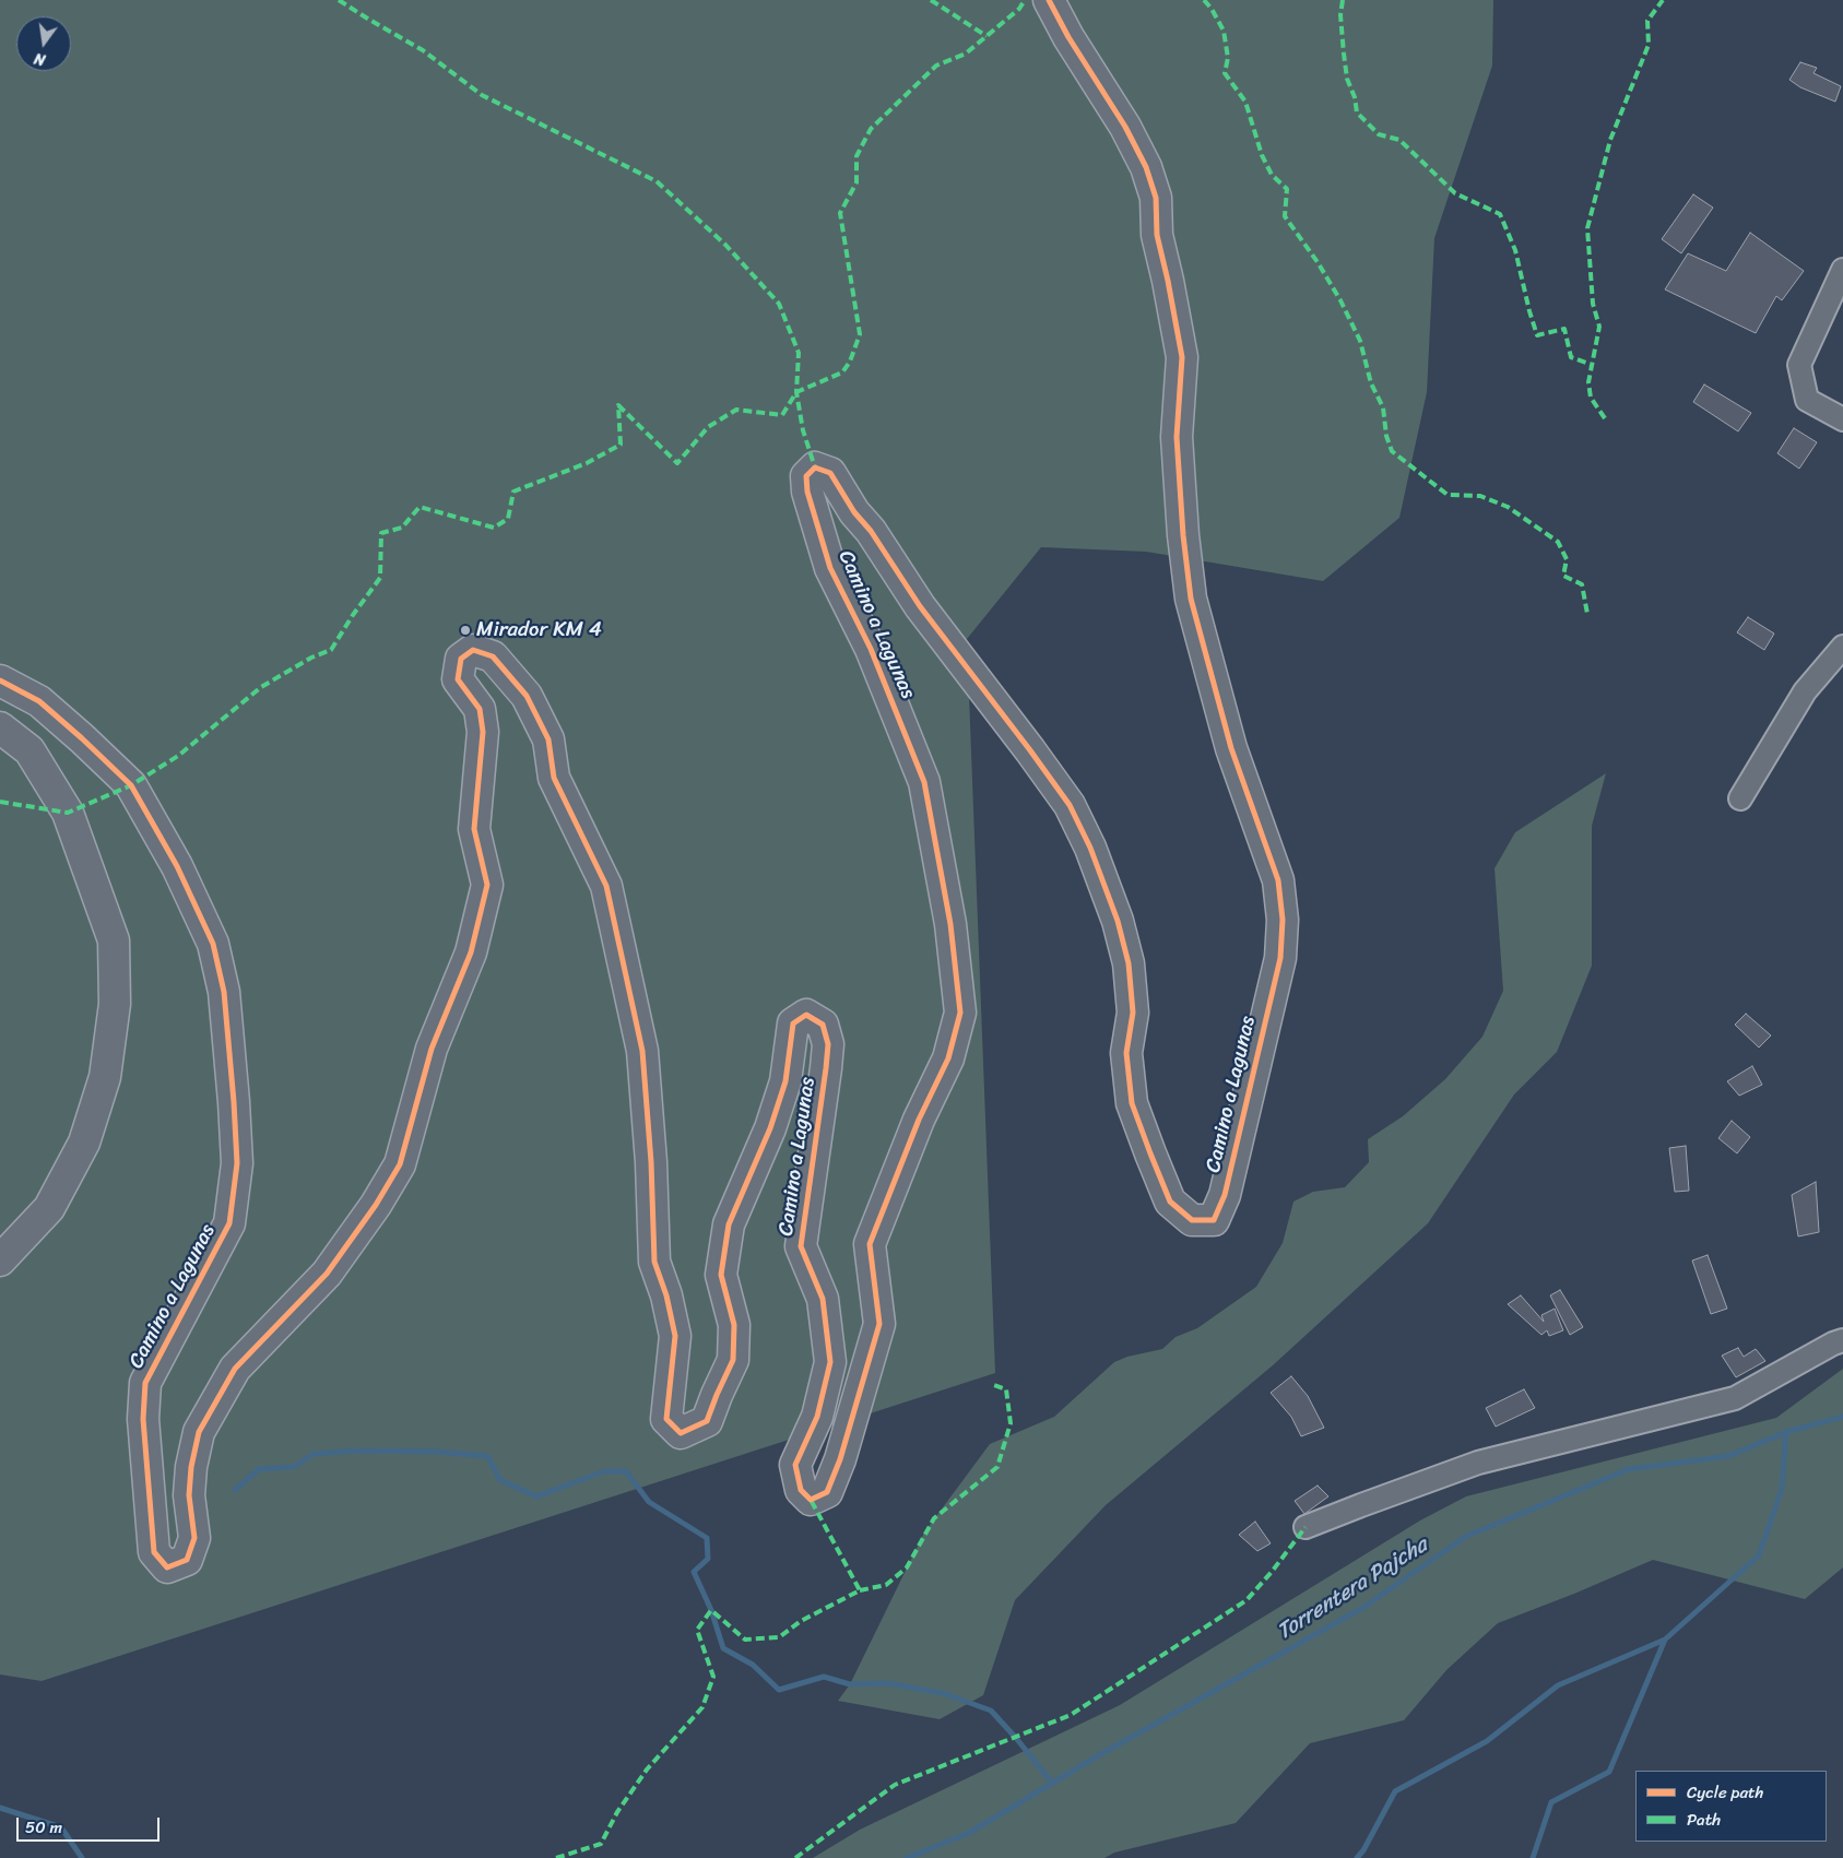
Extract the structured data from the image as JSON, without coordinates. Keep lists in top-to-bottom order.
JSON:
{
  "streets": {
    "street": ["Camino a Lagunas"]
  },
  "water": ["Torrentera Pajcha"],
  "places": ["Mirador KM 4"],
  "legend": ["Cycle path", "Path"],
  "scale_bar": "50 m",
  "north": "bottom"
}
